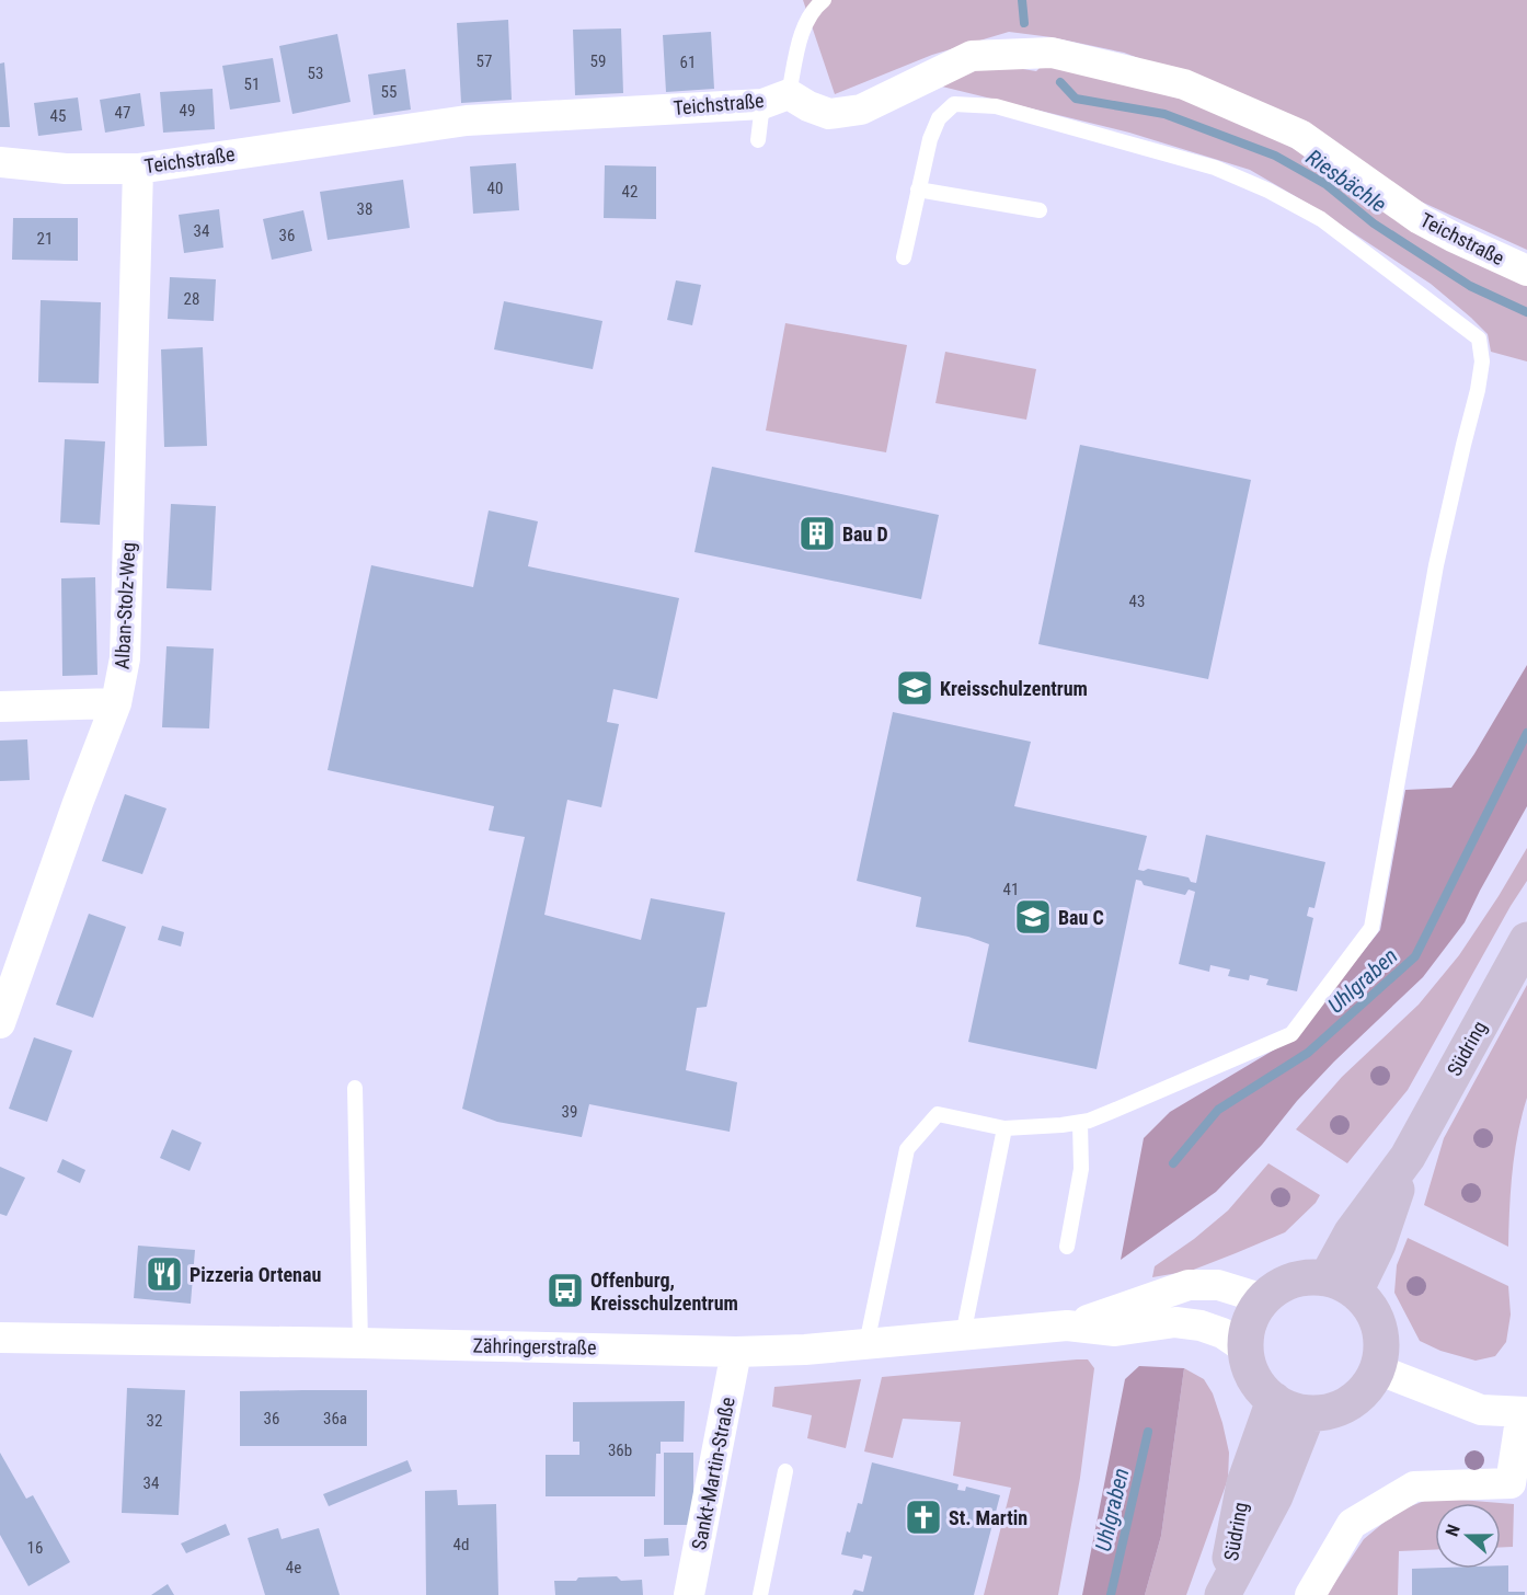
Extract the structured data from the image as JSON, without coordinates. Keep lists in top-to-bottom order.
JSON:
{
  "streets": {
    "street": [
      "Teichstraße",
      "Alban-Stolz-Weg",
      "Südring",
      "Zähringerstraße",
      "Sankt-Martin-Straße"
    ]
  },
  "crossings": [
    ["Teichstraße", "Alban-Stolz-Weg"],
    ["Südring", "Zähringerstraße"],
    ["Zähringerstraße", "Sankt-Martin-Straße"]
  ],
  "water": ["Riesbächle", "Uhlgraben"],
  "places": {
    "building": ["Bau D"],
    "school or university": ["Kreisschulzentrum", "Bau C"],
    "restaurant": ["Pizzeria Ortenau"],
    "bus stop": ["Offenburg, Kreisschulzentrum"],
    "church": ["St. Martin"]
  },
  "house_numbers": [
    "57",
    "59",
    "61",
    "53",
    "51",
    "55",
    "49",
    "47",
    "45",
    "40",
    "42",
    "38",
    "34",
    "36",
    "21",
    "28",
    "43",
    "41",
    "39",
    "36",
    "36a",
    "32",
    "36b",
    "34",
    "4d",
    "16",
    "4e"
  ],
  "north": "left"
}
